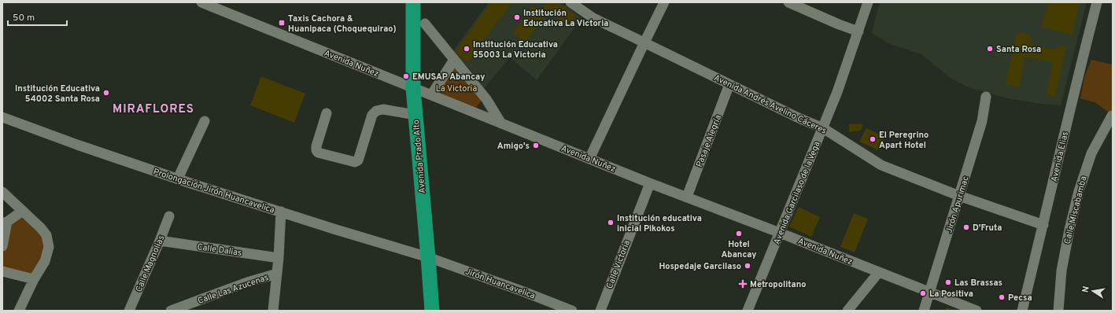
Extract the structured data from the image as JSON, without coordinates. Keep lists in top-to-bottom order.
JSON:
{
  "streets": {
    "highway": ["Avenida Prado Alto"],
    "street": [
      "Avenida Nuñez",
      "Avenida Andrés Avelino Cáceres",
      "Pasaje Alegría",
      "Avenida Elias",
      "Prolongación Jirón Huancavelica",
      "Avenida Garcilaso de la Vega",
      "Jirón Apurimac",
      "Calle Miscabamba",
      "Calle Dalias",
      "Calle Magnolias",
      "Calle Victoria",
      "Jirón Huancavelica",
      "Calle Las Azucenas"
    ]
  },
  "crossings": [
    ["Avenida Nuñez", "Pasaje Alegría"],
    ["Avenida Nuñez", "Avenida Prado Alto"],
    ["Avenida Nuñez", "Avenida Garcilaso de la Vega"],
    ["Avenida Nuñez", "Jirón Apurimac"],
    ["Avenida Nuñez", "Calle Victoria"],
    ["Avenida Andrés Avelino Cáceres", "Pasaje Alegría"],
    ["Avenida Andrés Avelino Cáceres", "Avenida Elias"],
    ["Avenida Andrés Avelino Cáceres", "Avenida Garcilaso de la Vega"],
    ["Avenida Andrés Avelino Cáceres", "Jirón Apurimac"],
    ["Avenida Prado Alto", "Prolongación Jirón Huancavelica"],
    ["Avenida Prado Alto", "Jirón Huancavelica"],
    ["Prolongación Jirón Huancavelica", "Jirón Huancavelica"],
    ["Calle Dalias", "Calle Magnolias"]
  ],
  "districts": ["MIRAFLORES"],
  "parks": ["La Victoria"],
  "places": {
    "other": [
      "Institución Educativa La Victoria",
      "Institución Educativa 55003 La Victoria",
      "Santa Rosa",
      "EMUSAP Abancay",
      "Institución Educativa 54002 Santa Rosa",
      "El Peregrino Apart Hotel",
      "Amigo's",
      "Institución educativa inicial Pikokos",
      "D'Fruta",
      "Hotel Abancay",
      "Hospedaje Garcilaso",
      "Las Brassas",
      "La Positiva",
      "Pecsa"
    ],
    "transit": ["Taxis Cachora & Huanipaca (Choquequirao)"],
    "health": ["Metropolitano"]
  },
  "scale_bar": "50 m",
  "north": "left"
}
